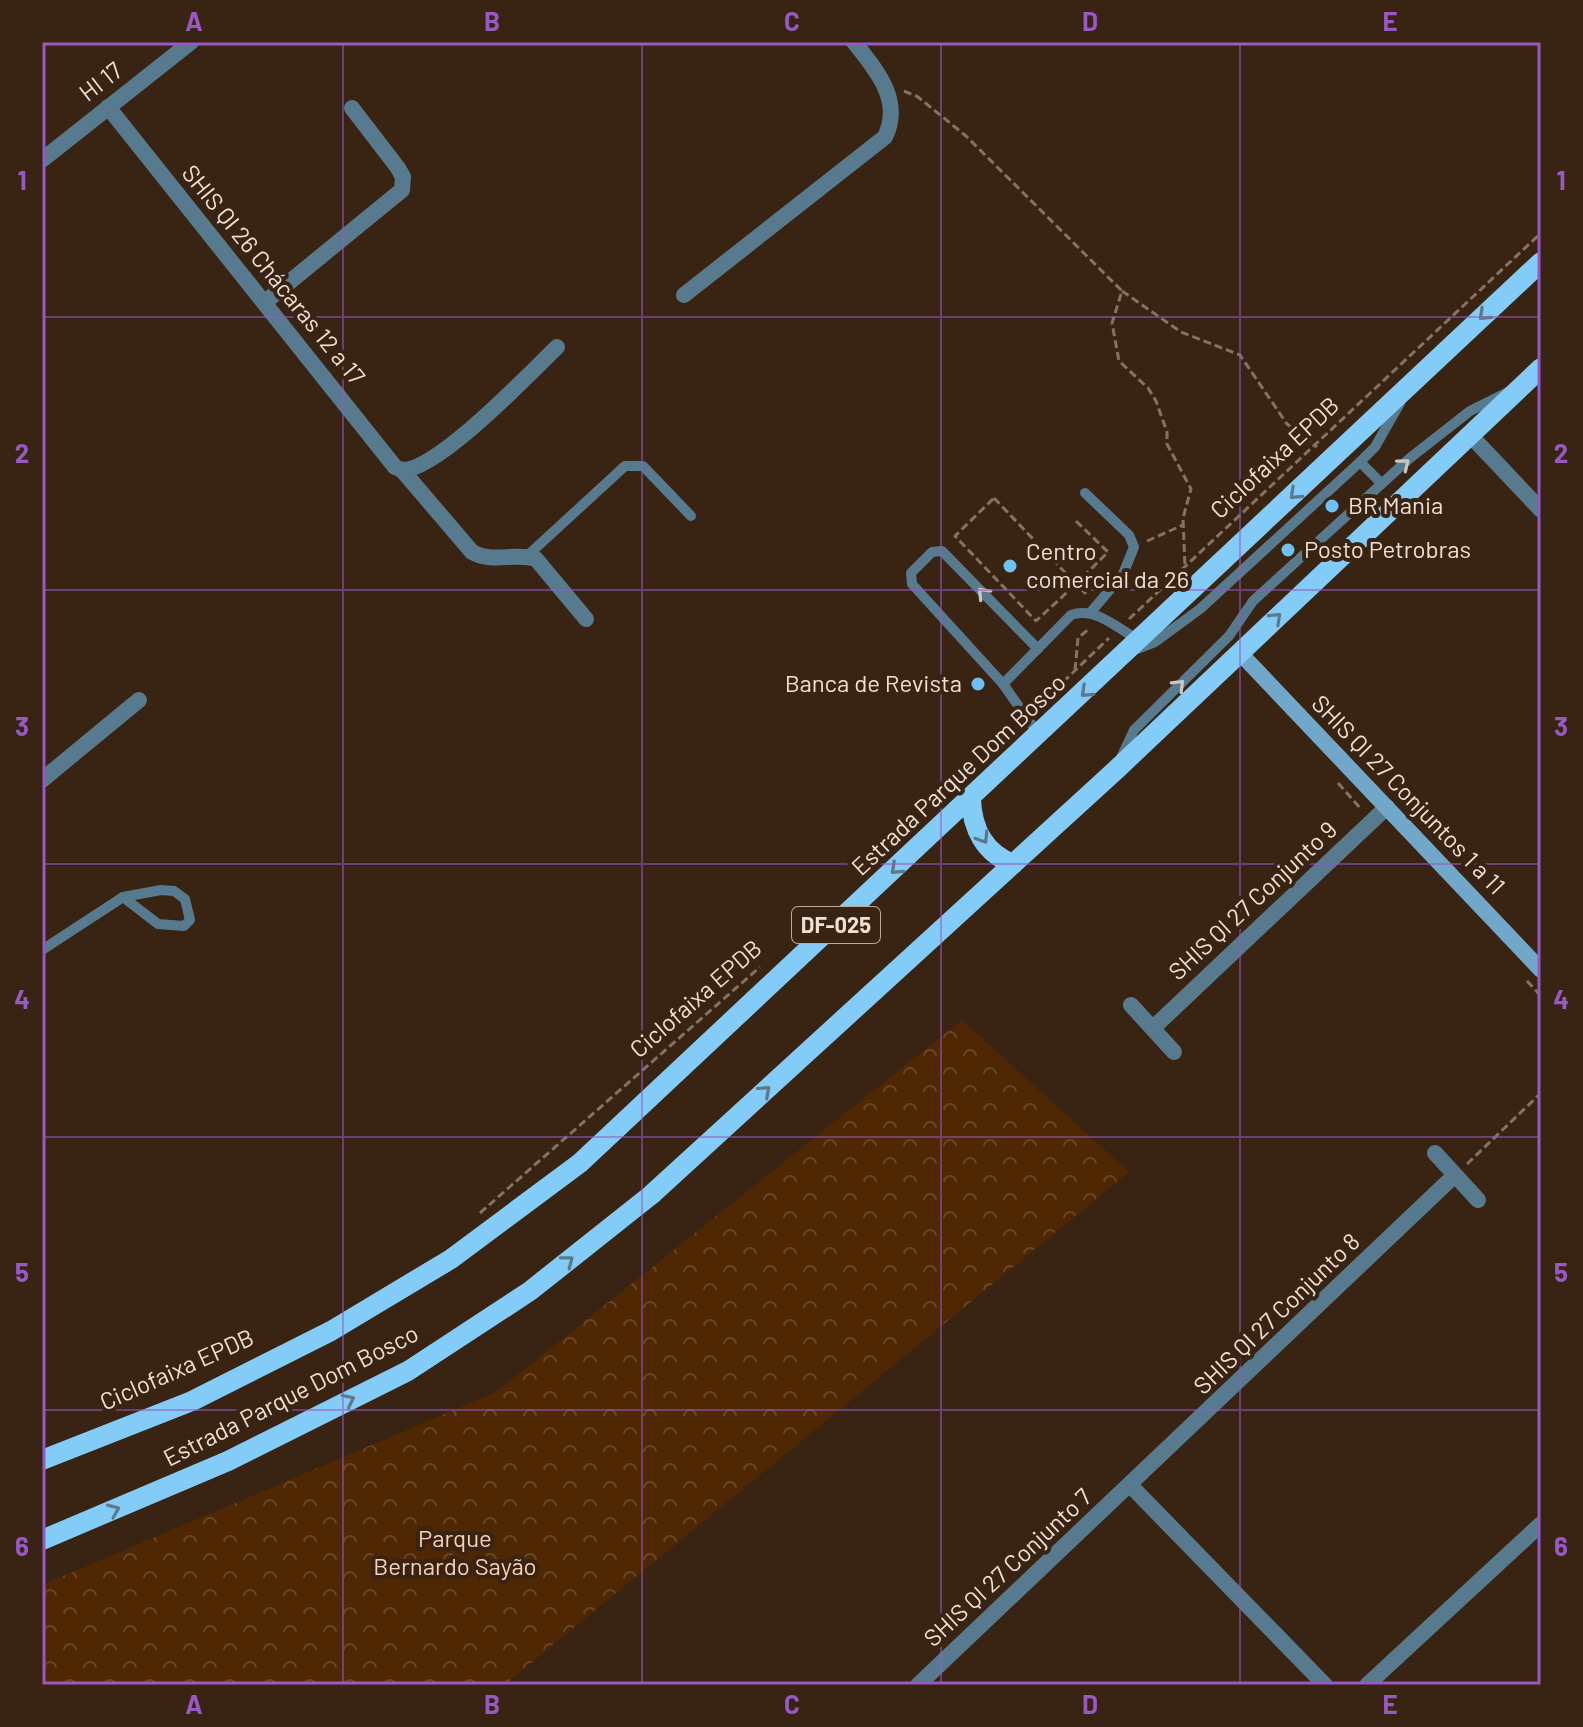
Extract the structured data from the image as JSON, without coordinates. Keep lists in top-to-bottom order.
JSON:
{
  "streets": {
    "main road": ["Estrada Parque Dom Bosco", "DF-025"],
    "street": [
      "HI 17",
      "SHIS QI 26 Chácaras 12 a 17",
      "SHIS QI 27 Conjuntos 1 a 11",
      "SHIS QI 27 Conjunto 9",
      "SHIS QI 27 Conjunto 8",
      "SHIS QI 27 Conjunto 7"
    ],
    "path": ["Ciclofaixa EPDB"]
  },
  "crossings": [
    ["HI 17", "SHIS QI 26 Chácaras 12 a 17"],
    ["Estrada Parque Dom Bosco", "SHIS QI 27 Conjuntos 1 a 11"],
    ["SHIS QI 27 Conjuntos 1 a 11", "SHIS QI 27 Conjunto 9"],
    ["SHIS QI 27 Conjunto 8", "SHIS QI 27 Conjunto 7"]
  ],
  "parks": ["Parque Bernardo Sayão"],
  "places": [
    "BR Mania",
    "Posto Petrobras",
    "Centro comercial da 26",
    "Banca de Revista"
  ],
  "grid": {
    "columns": [
      "A",
      "B",
      "C",
      "D",
      "E"
    ],
    "rows": [
      "1",
      "2",
      "3",
      "4",
      "5",
      "6"
    ]
  }
}
